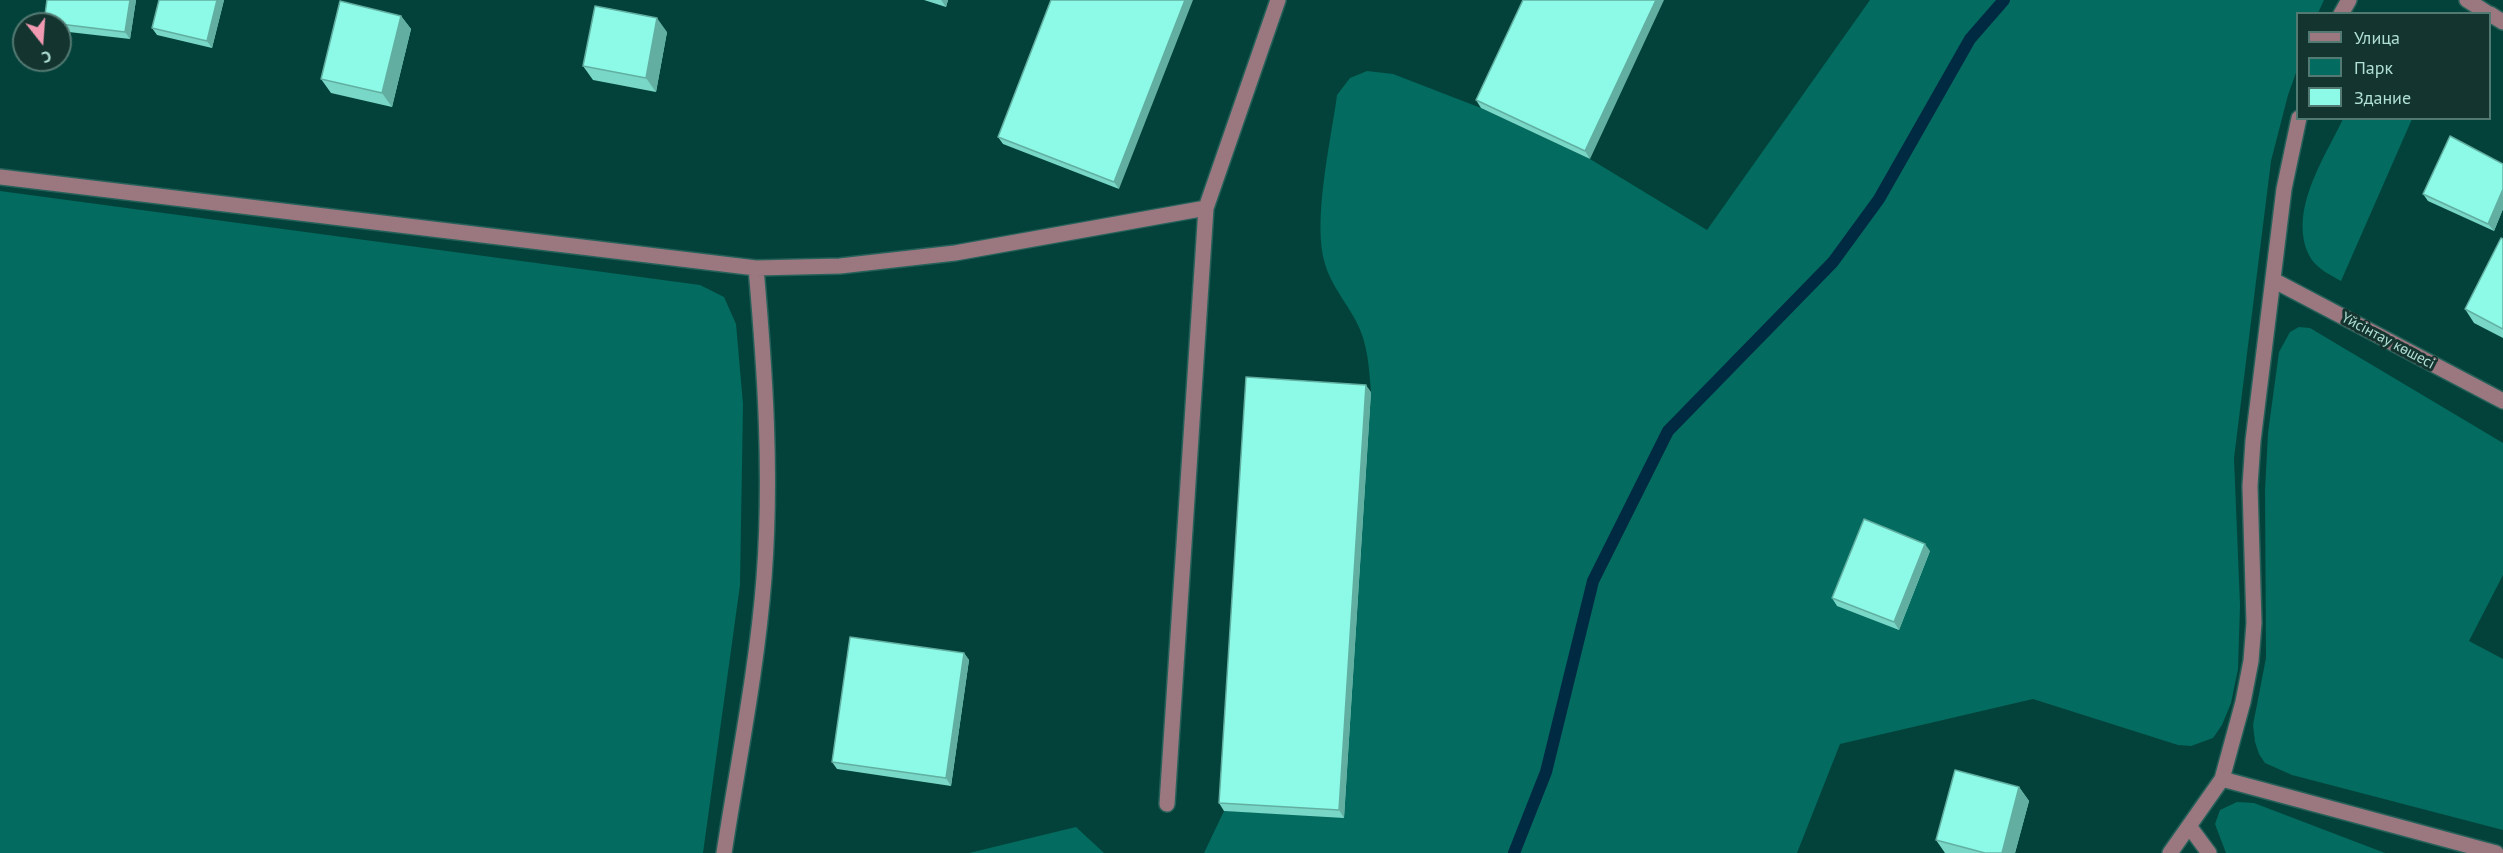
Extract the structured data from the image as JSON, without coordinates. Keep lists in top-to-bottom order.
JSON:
{
  "streets": {
    "street": ["Үйсінтау көшесі"]
  },
  "legend": ["Улица", "Парк", "Здание"],
  "north": "bottom"
}
